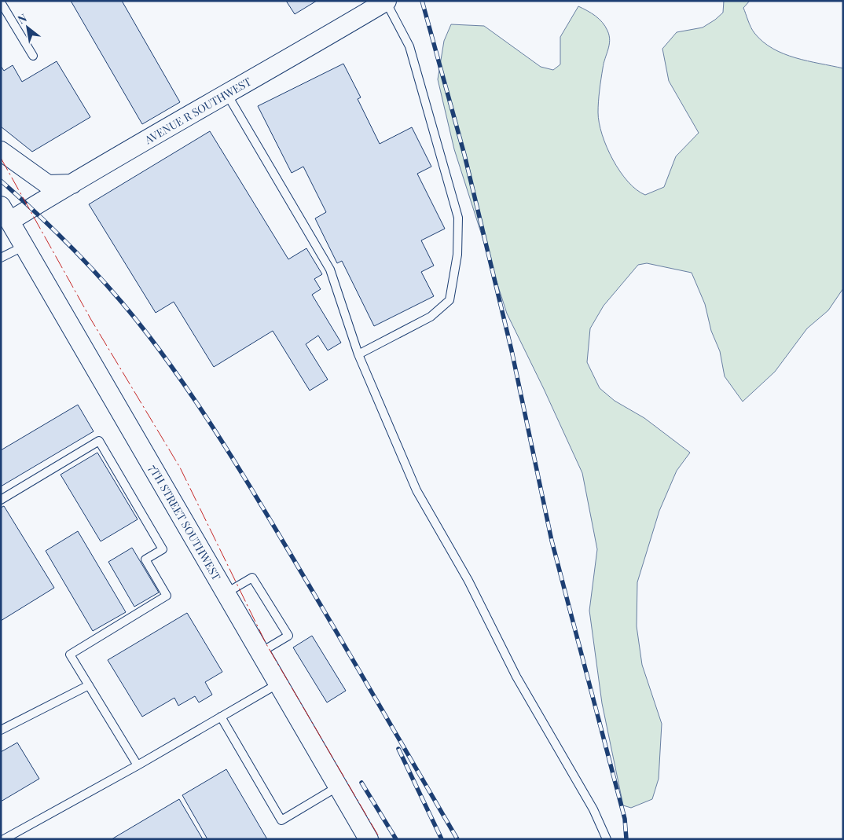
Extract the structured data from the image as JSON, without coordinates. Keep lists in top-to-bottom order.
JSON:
{
  "streets": {
    "street": ["AVENUE R SOUTHWEST", "7TH STREET SOUTHWEST"]
  },
  "crossings": [
    ["AVENUE R SOUTHWEST", "7TH STREET SOUTHWEST"]
  ],
  "north": "top left"
}
